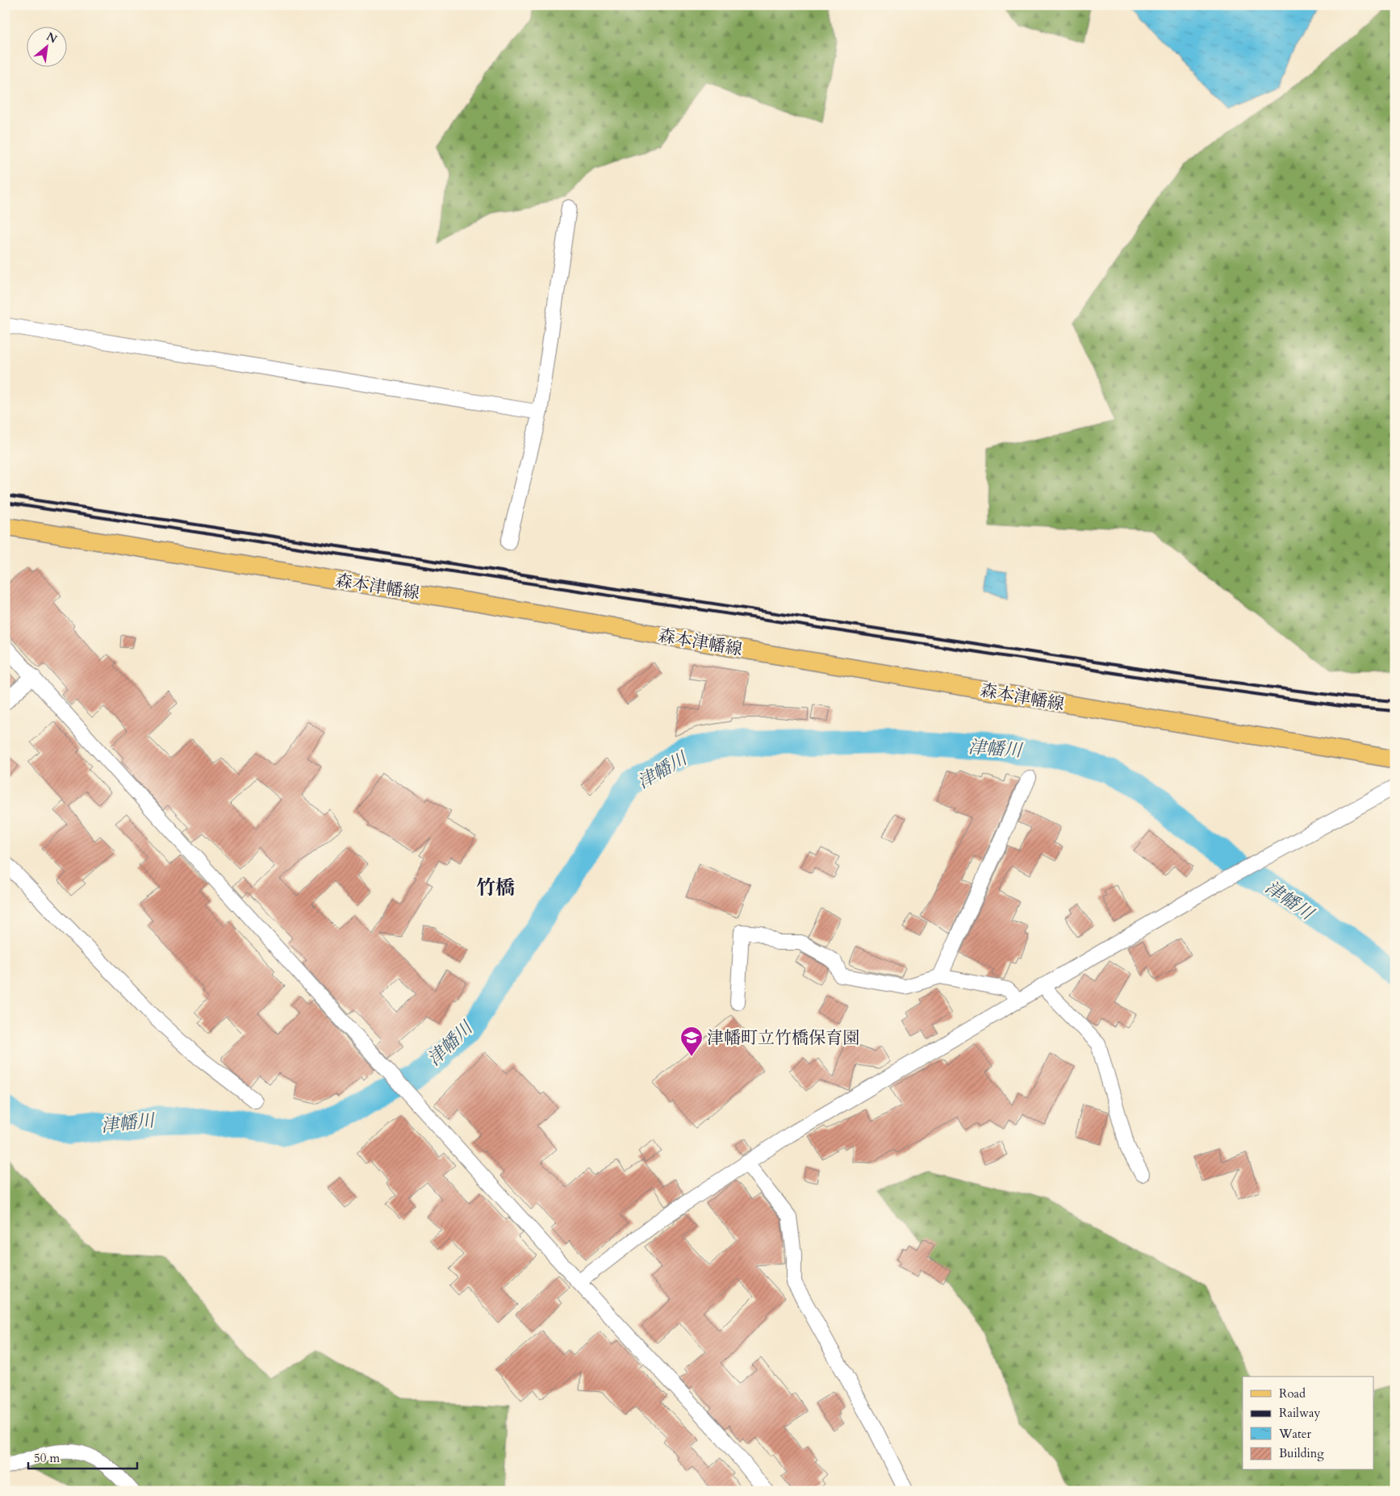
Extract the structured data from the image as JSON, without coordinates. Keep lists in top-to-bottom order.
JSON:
{
  "streets": {
    "main road": ["森本津幡線"]
  },
  "districts": ["竹橋"],
  "water": ["津幡川"],
  "places": {
    "school or university": ["津幡町立竹橋保育園"]
  },
  "legend": [
    "Road",
    "Railway",
    "Water",
    "Building"
  ],
  "scale_bar": "50 m",
  "north": "top right"
}
